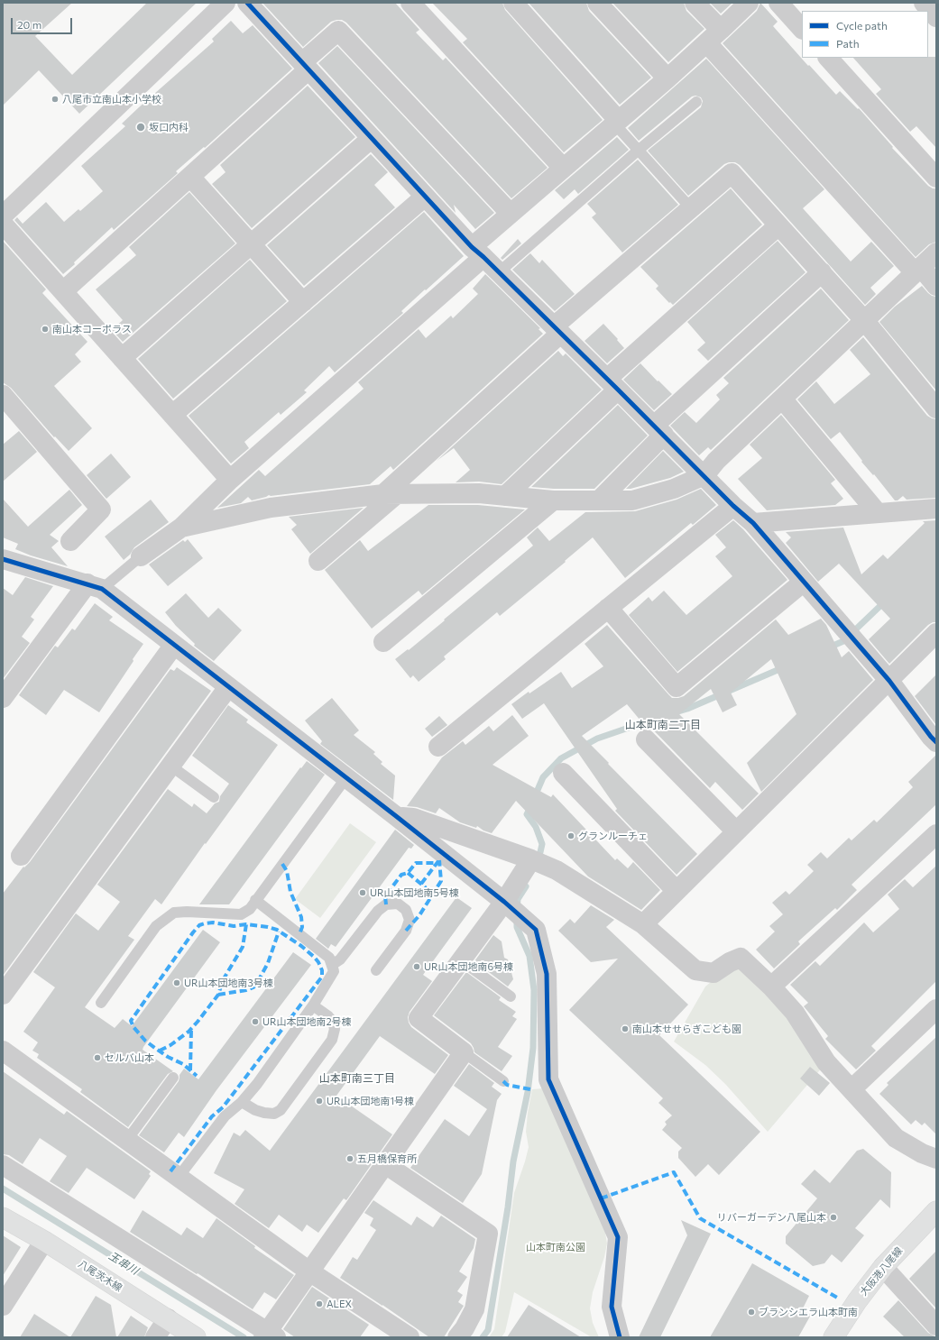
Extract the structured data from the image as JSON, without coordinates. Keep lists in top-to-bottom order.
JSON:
{
  "streets": {
    "main road": ["大阪港八尾線", "八尾茨木線"]
  },
  "districts": ["山本町南二丁目", "山本町南三丁目"],
  "water": ["玉串川"],
  "parks": ["山本町南公園"],
  "places": [
    "八尾市立南山本小学校",
    "坂口内科",
    "南山本コーポラス",
    "グランルーチェ",
    "UR山本団地南5号棟",
    "UR山本団地南6号棟",
    "UR山本団地南3号棟",
    "UR山本団地南2号棟",
    "南山本せせらぎこども園",
    "セルバ山本",
    "UR山本団地南1号棟",
    "五月橋保育所",
    "リバーガーデン八尾山本",
    "ALEX",
    "ブランシエラ山本町南"
  ],
  "legend": ["Cycle path", "Path"],
  "scale_bar": "20 m"
}
